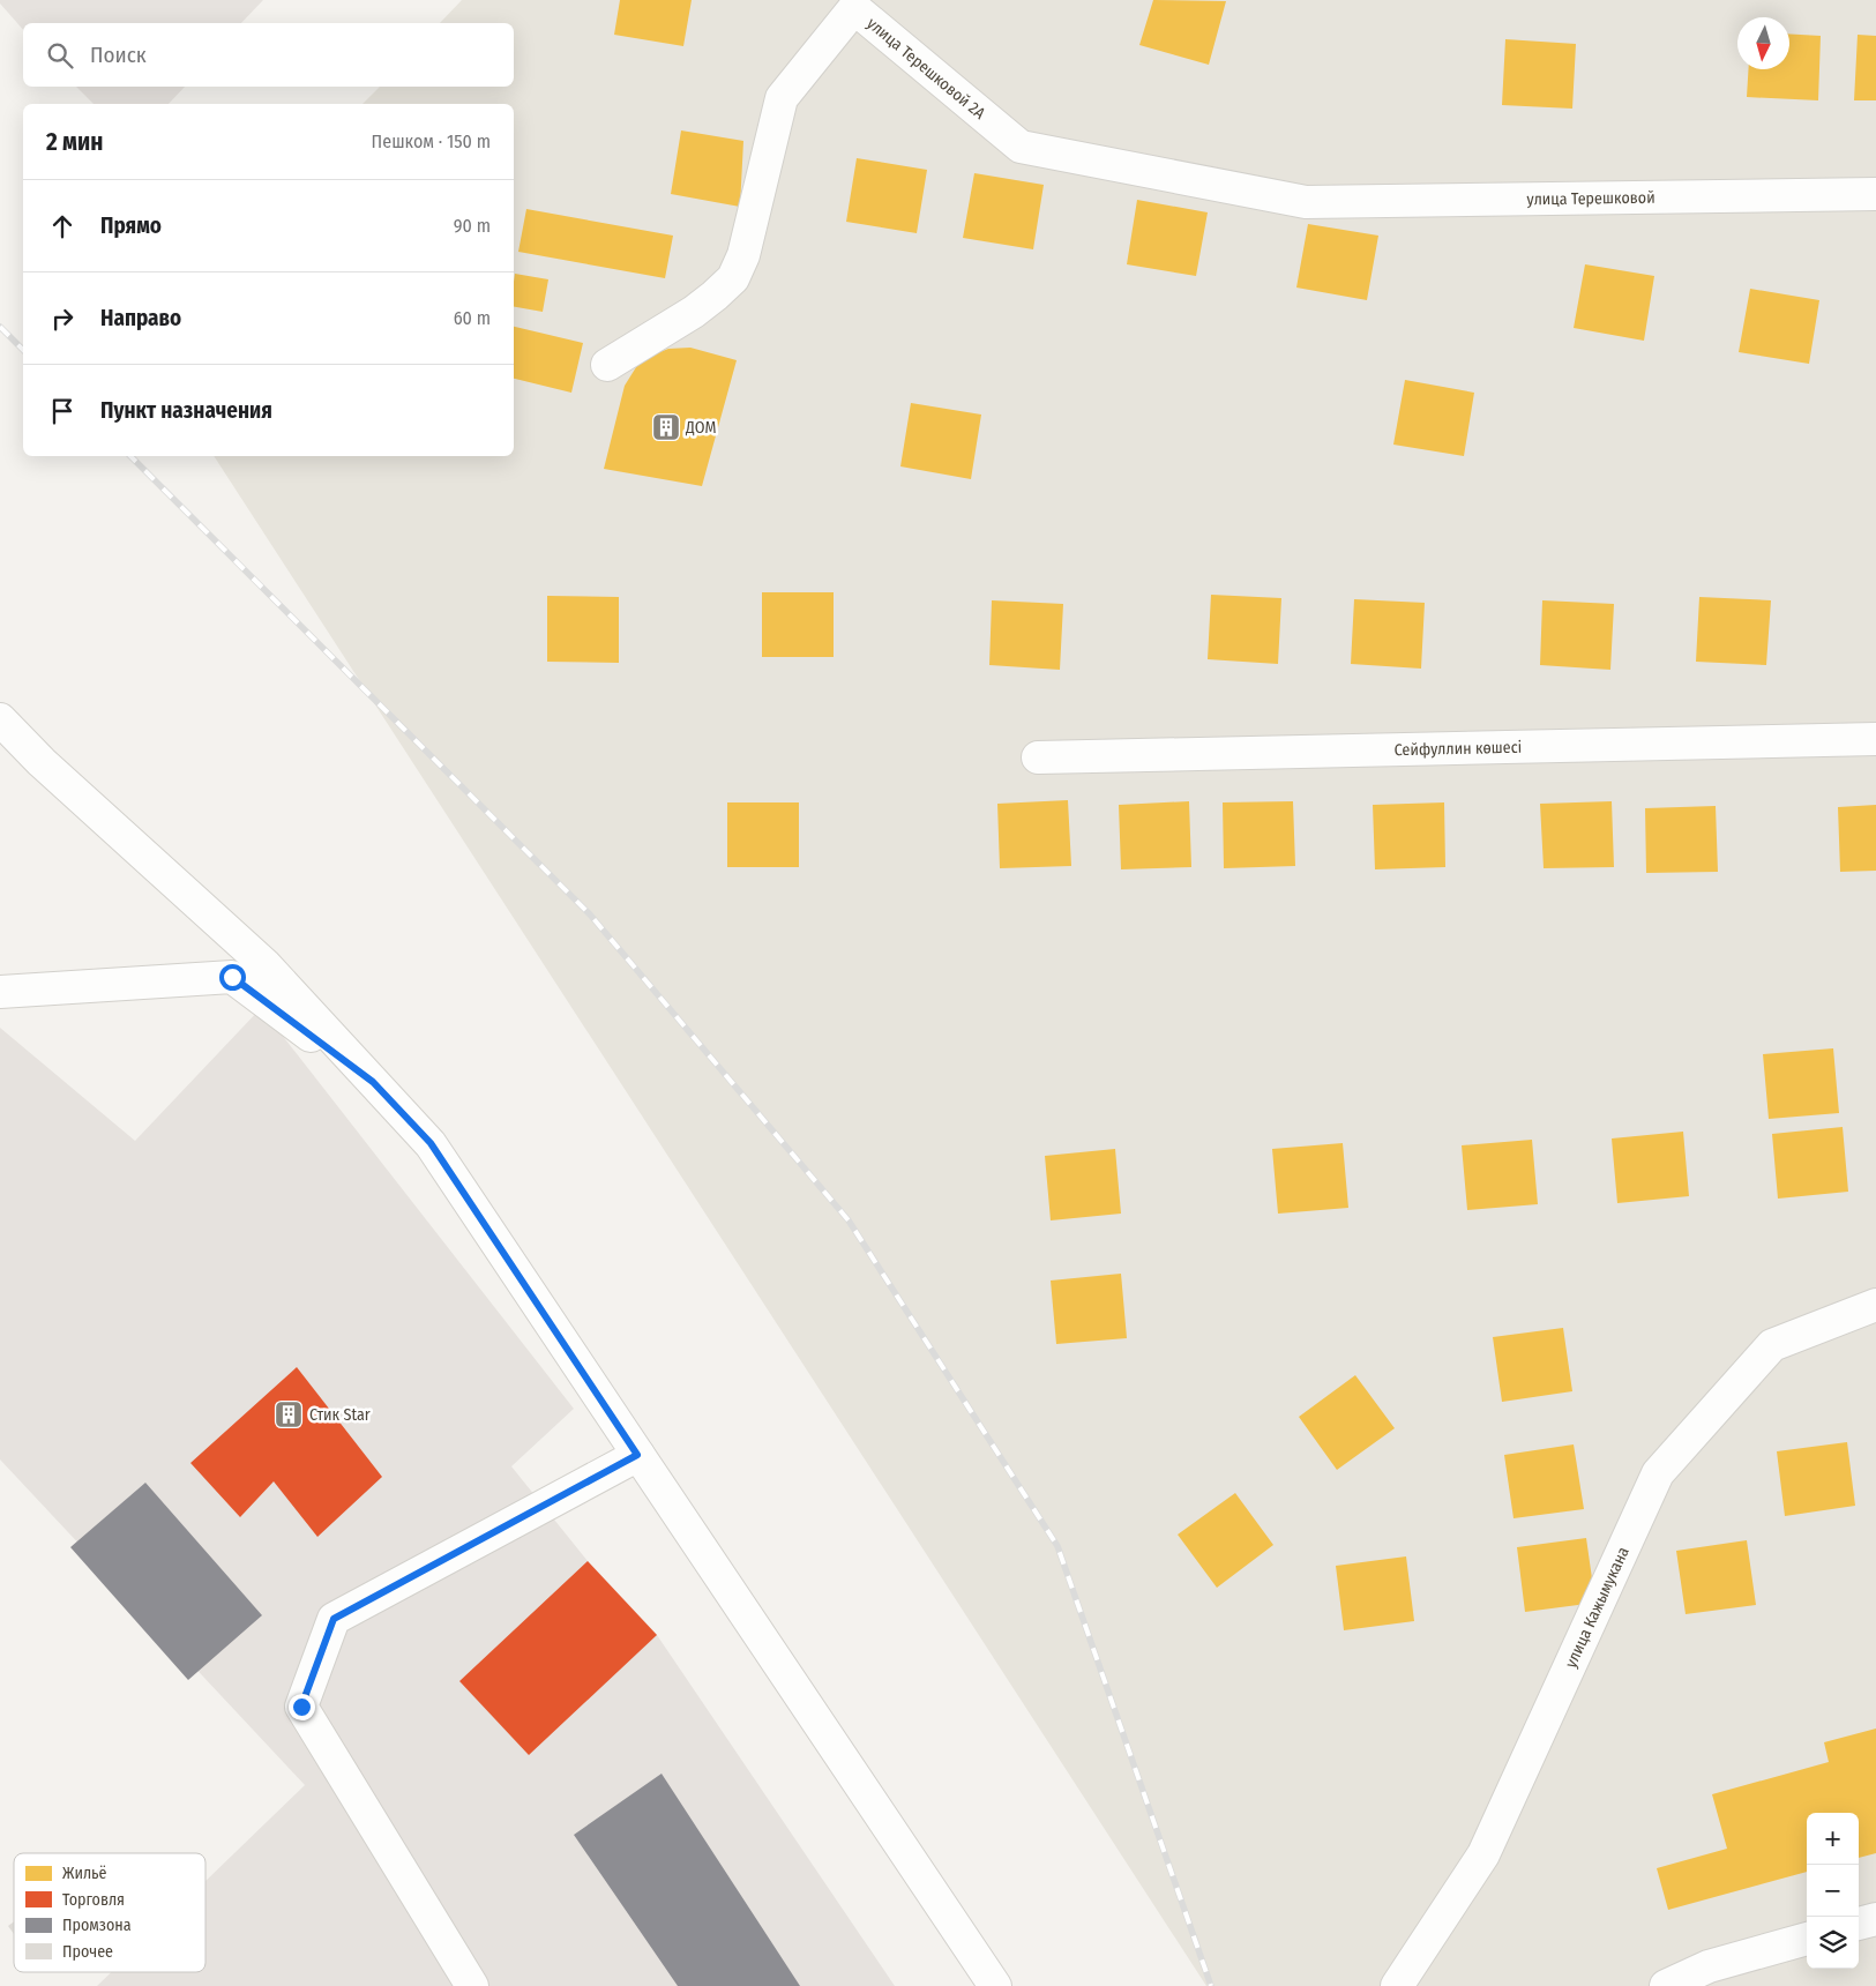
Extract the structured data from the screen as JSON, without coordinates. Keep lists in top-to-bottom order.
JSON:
{
  "streets": {
    "street": [
      "улица Терешковой 2А",
      "улица Терешковой",
      "Сейфуллин көшесі",
      "улица Кажымукана"
    ]
  },
  "crossings": [
    ["улица Терешковой 2А", "улица Терешковой"]
  ],
  "places": {
    "building": ["ДОМ", "Стик Star"]
  },
  "legend": [
    "Жильё",
    "Торговля",
    "Промзона",
    "Прочее"
  ],
  "north": "bottom",
  "page": {
    "search": "Поиск",
    "heading": ["2 мин", "Пешком · 150 m"],
    "list": [
      ["Прямо", "90 m"],
      ["Направо", "60 m"],
      "Пункт назначения"
    ],
    "map_buttons": ["+", "−"]
  }
}
